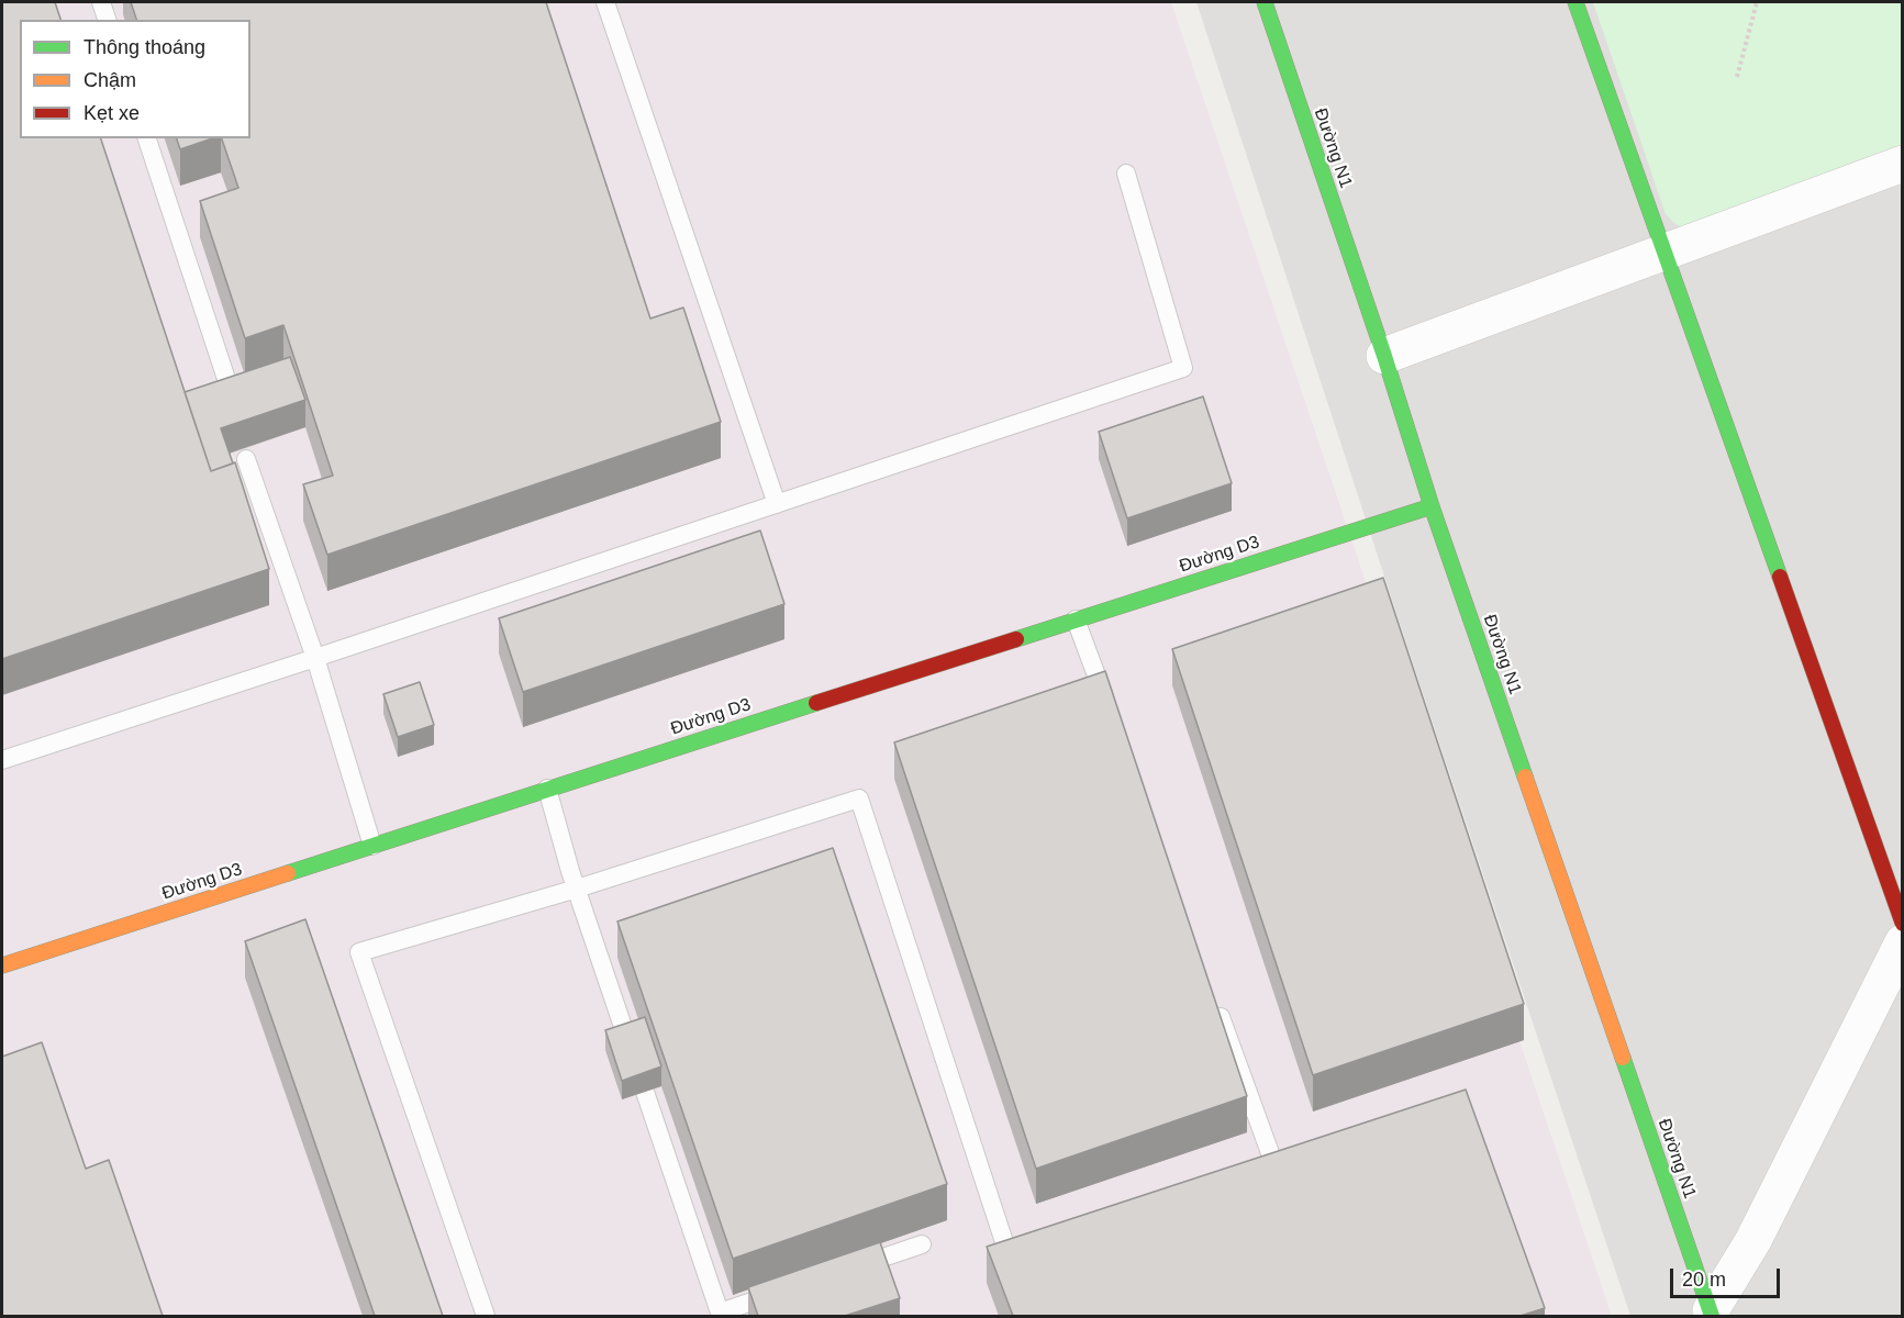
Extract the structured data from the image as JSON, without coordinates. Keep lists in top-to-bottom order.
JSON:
{
  "streets": {
    "street": ["Đường N1", "Đường D3"]
  },
  "crossings": [
    ["Đường N1", "Đường D3"]
  ],
  "legend": ["Thông thoáng", "Chậm", "Kẹt xe"],
  "scale_bar": "20 m"
}
